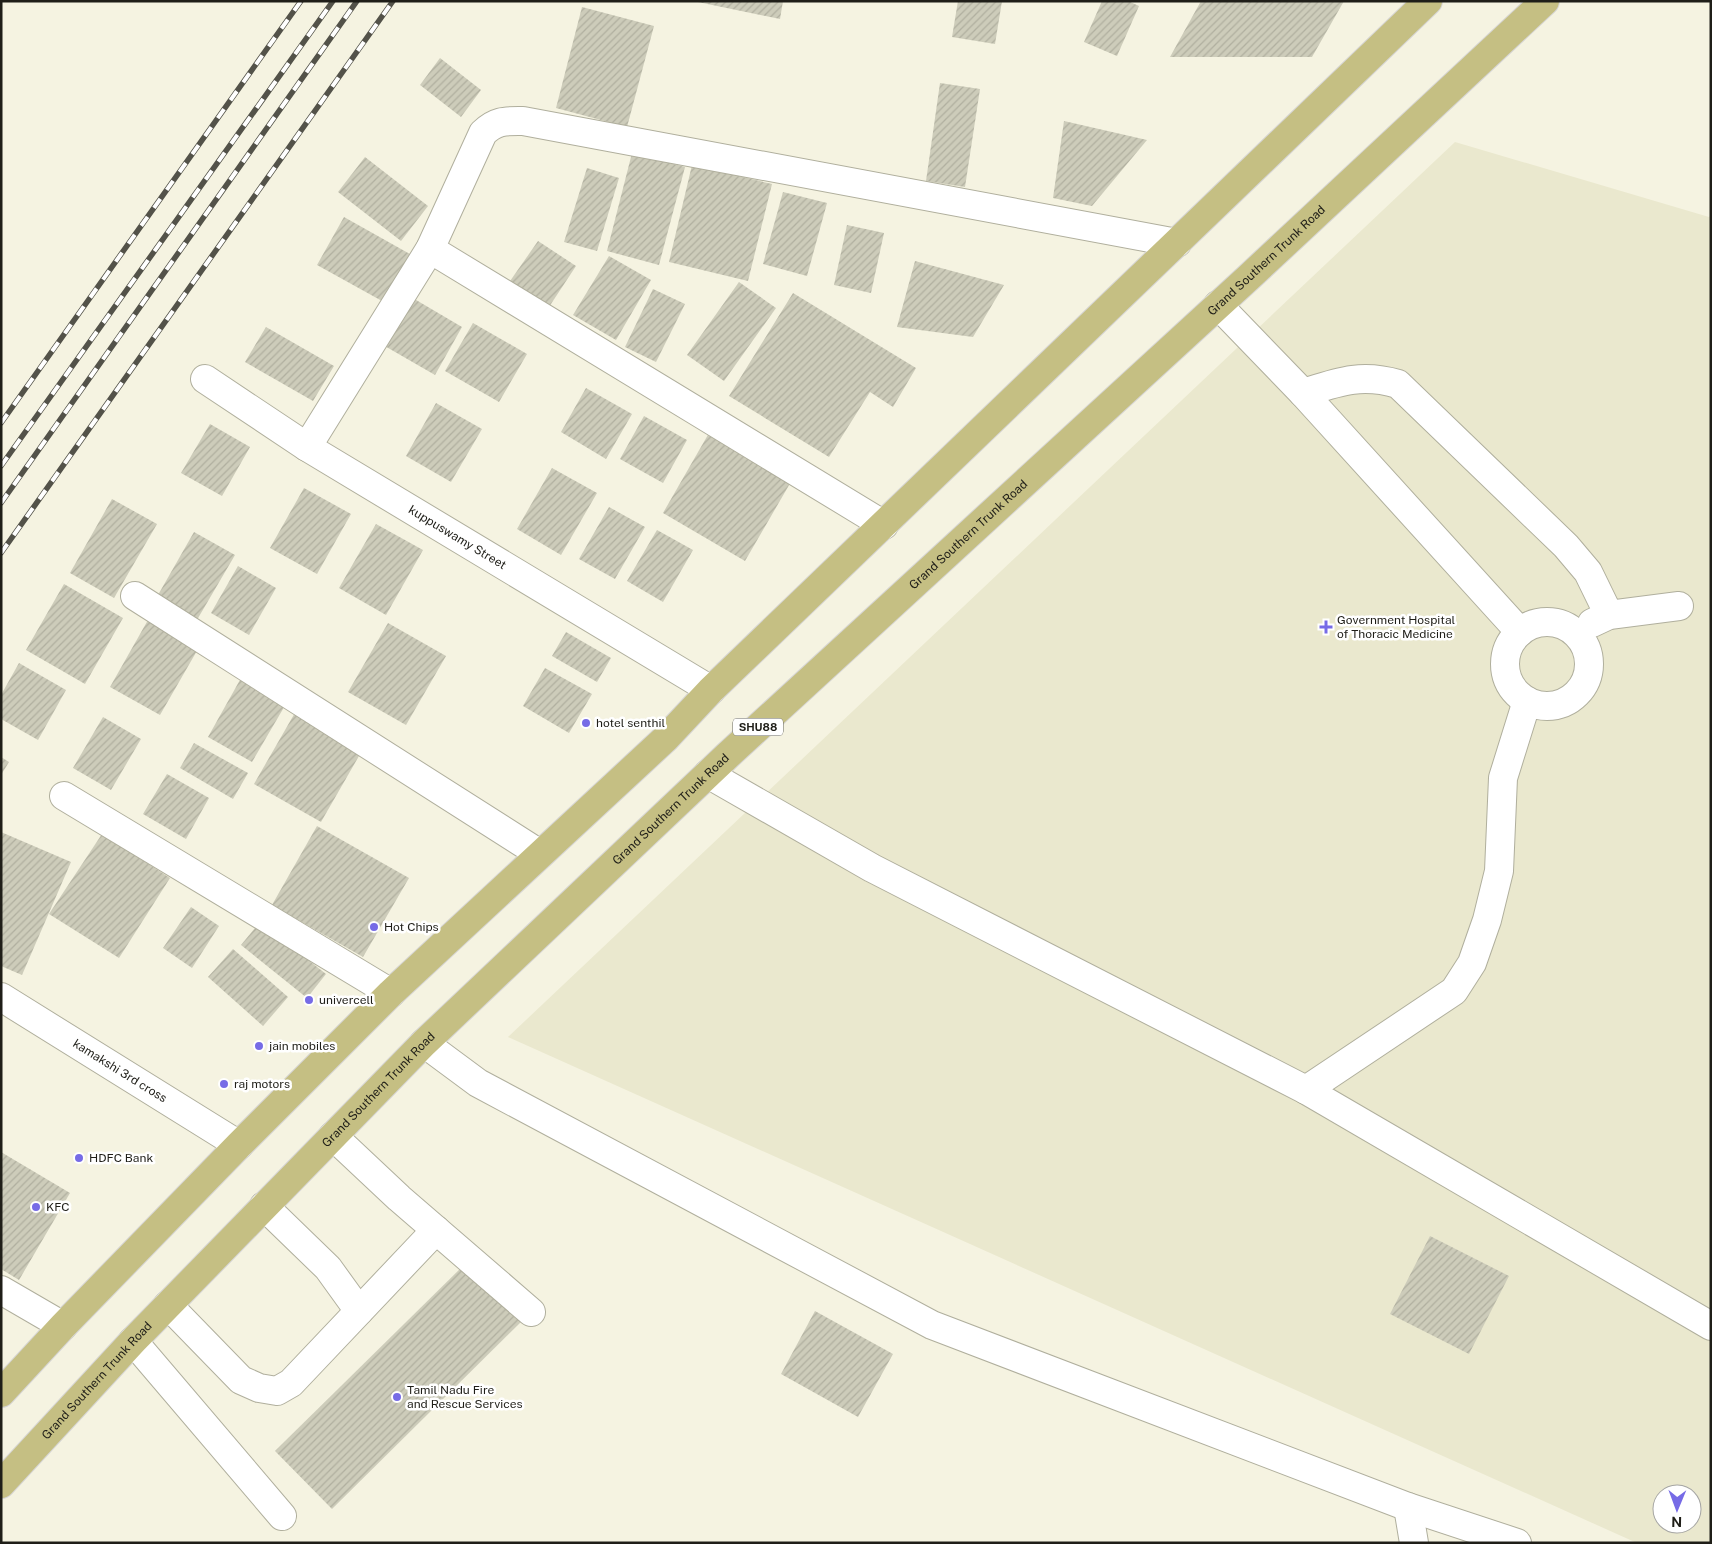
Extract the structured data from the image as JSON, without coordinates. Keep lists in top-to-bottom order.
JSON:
{
  "streets": {
    "main road": ["Grand Southern Trunk Road", "SHU88"],
    "street": ["kuppuswamy Street", "kamakshi 3rd cross"]
  },
  "places": {
    "health": ["Government Hospital of Thoracic Medicine"],
    "other": [
      "hotel senthil",
      "Hot Chips",
      "univercell",
      "jain mobiles",
      "raj motors",
      "HDFC Bank",
      "KFC",
      "Tamil Nadu Fire and Rescue Services"
    ]
  },
  "north": "bottom"
}
